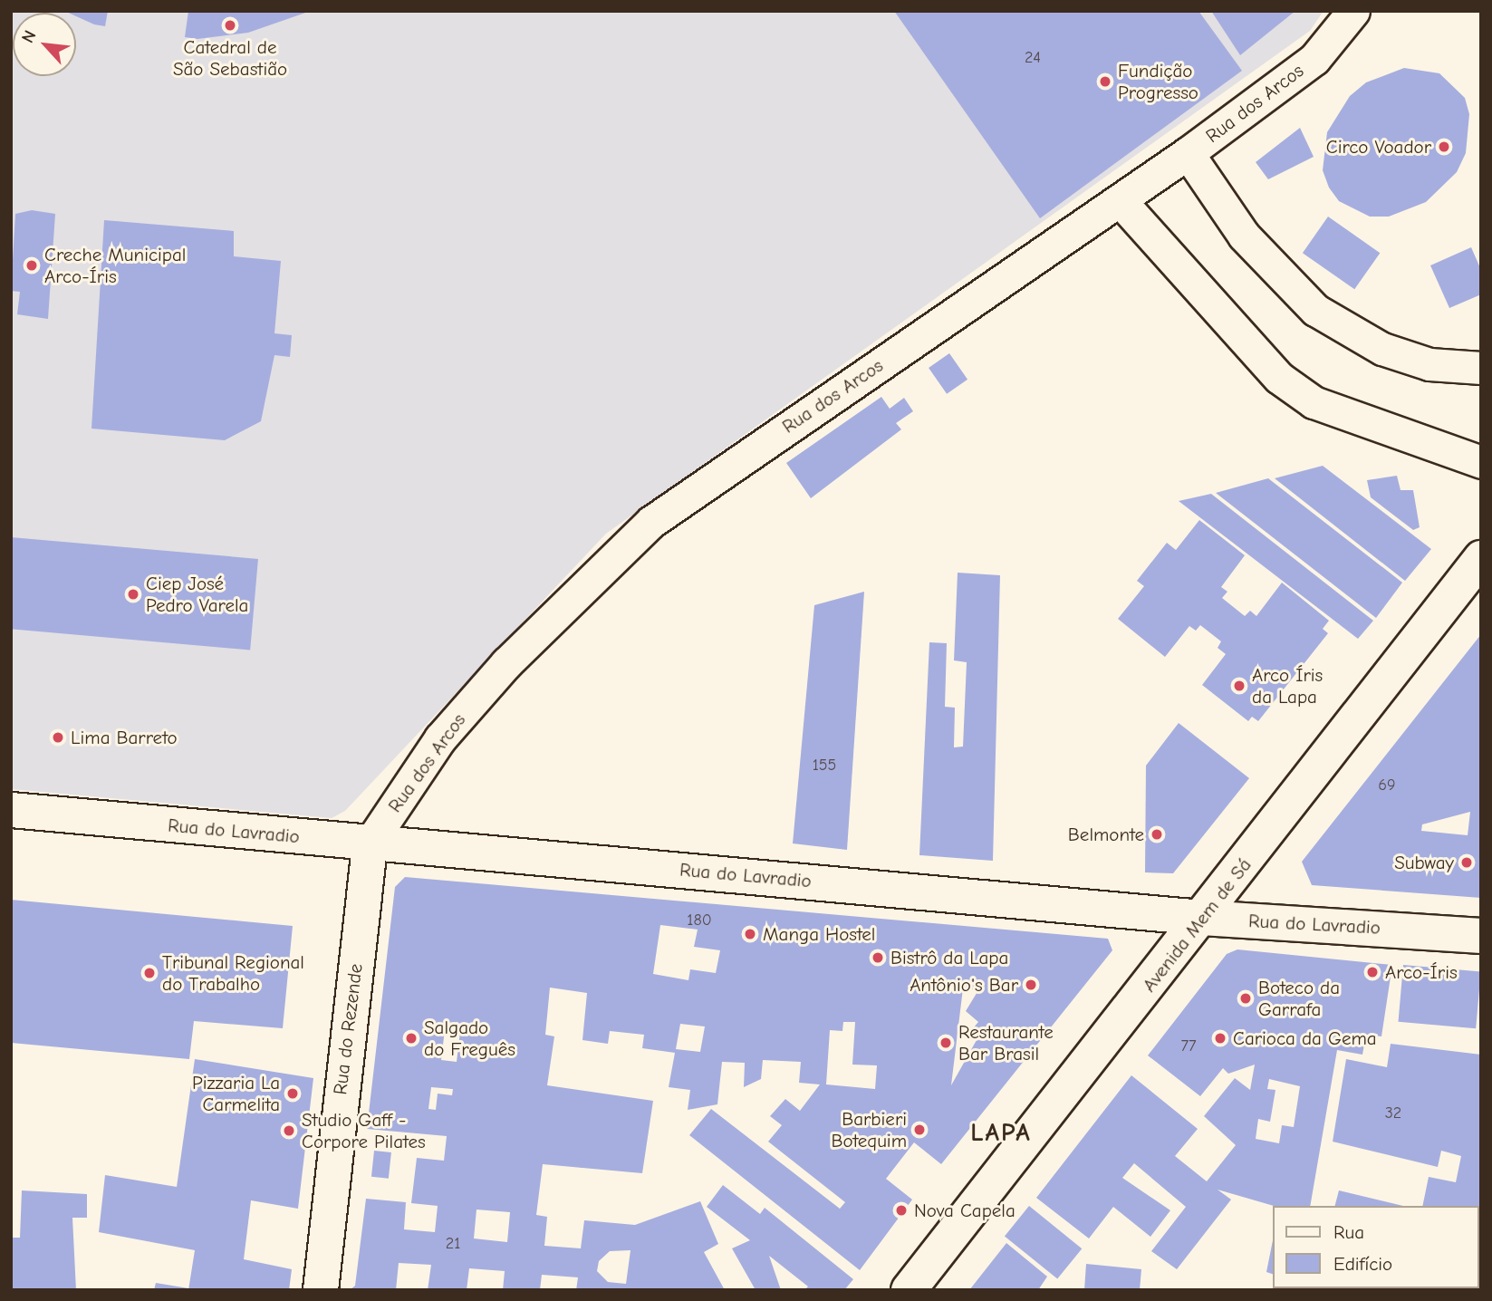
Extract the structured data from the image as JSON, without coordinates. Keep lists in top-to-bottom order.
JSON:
{
  "streets": {
    "street": [
      "Rua dos Arcos",
      "Rua do Lavradio",
      "Avenida Mem de Sá",
      "Rua do Rezende"
    ]
  },
  "crossings": [
    ["Rua dos Arcos", "Rua do Lavradio"],
    ["Rua dos Arcos", "Rua do Rezende"],
    ["Rua do Lavradio", "Avenida Mem de Sá"],
    ["Rua do Lavradio", "Rua do Rezende"]
  ],
  "districts": ["LAPA"],
  "places": [
    "Catedral de São Sebastião",
    "Fundição Progresso",
    "Circo Voador",
    "Creche Municipal Arco-Íris",
    "Ciep José Pedro Varela",
    "Arco Íris da Lapa",
    "Lima Barreto",
    "Belmonte",
    "Subway",
    "Manga Hostel",
    "Bistrô da Lapa",
    "Arco-Íris",
    "Tribunal Regional do Trabalho",
    "Antônio's Bar",
    "Boteco da Garrafa",
    "Salgado do Freguês",
    "Carioca da Gema",
    "Restaurante Bar Brasil",
    "Pizzaria La Carmelita",
    "Barbieri Botequim",
    "Studio Gaff - Corpore Pilates",
    "Nova Capela"
  ],
  "house_numbers": [
    "24",
    "155",
    "69",
    "180",
    "77",
    "32",
    "21"
  ],
  "legend": ["Rua", "Edifício"],
  "north": "top left"
}
